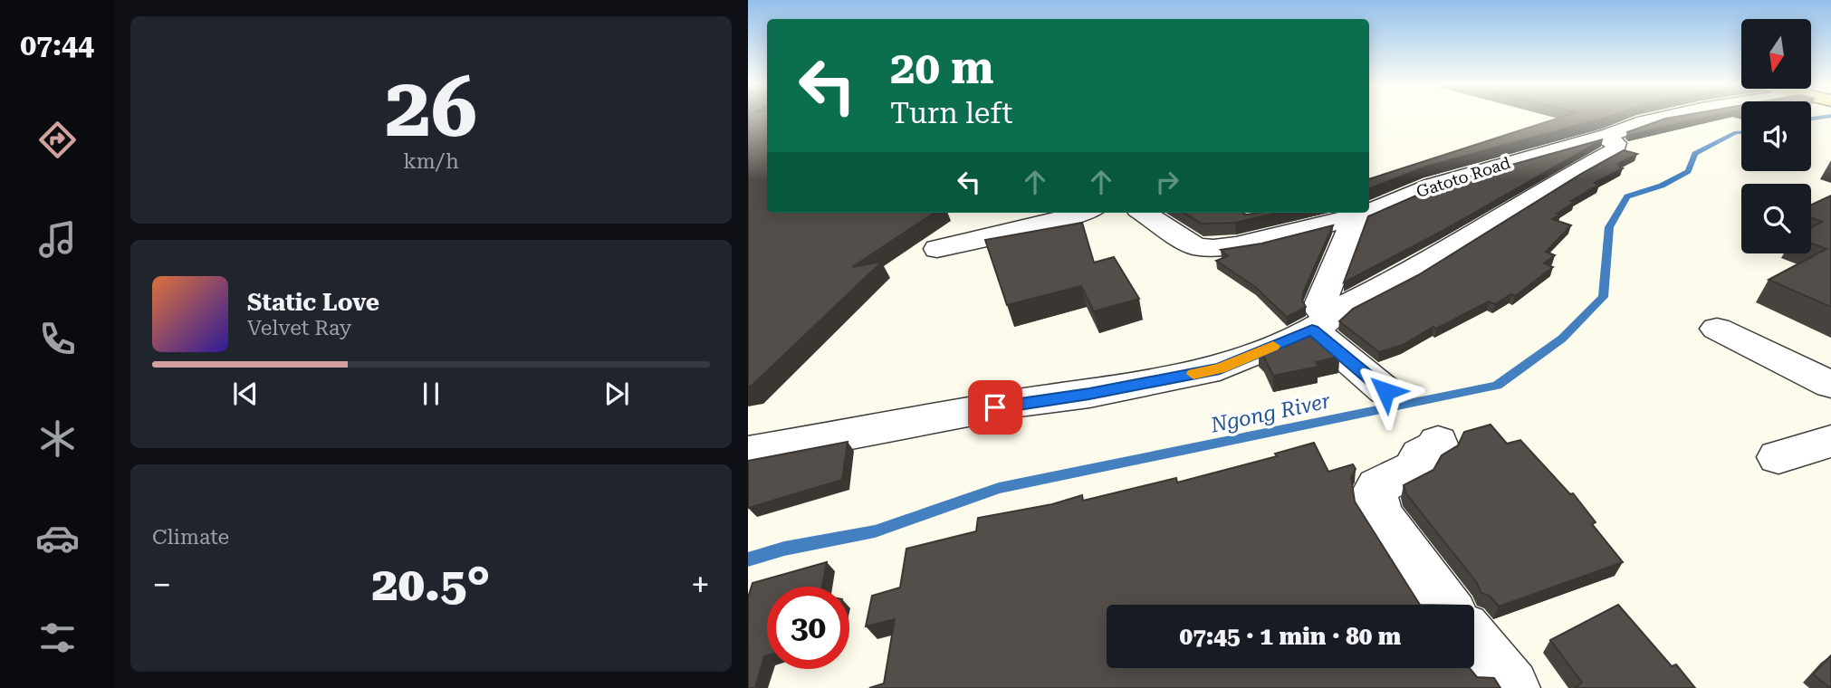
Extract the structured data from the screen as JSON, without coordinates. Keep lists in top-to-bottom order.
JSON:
{
  "streets": {
    "street": ["Gatoto Road"]
  },
  "water": ["Ngong River"],
  "north": "bottom",
  "page": {
    "tabs": "07:44",
    "tile": [
      ["26", "km/h"],
      "Climate"
    ],
    "turn": ["20 m", "Turn left"],
    "song": ["Static Love", "Velvet Ray"],
    "heat": ["−", "20.5°", "+"],
    "limit": "30",
    "trip": "07:45 · 1 min · 80 m"
  }
}
